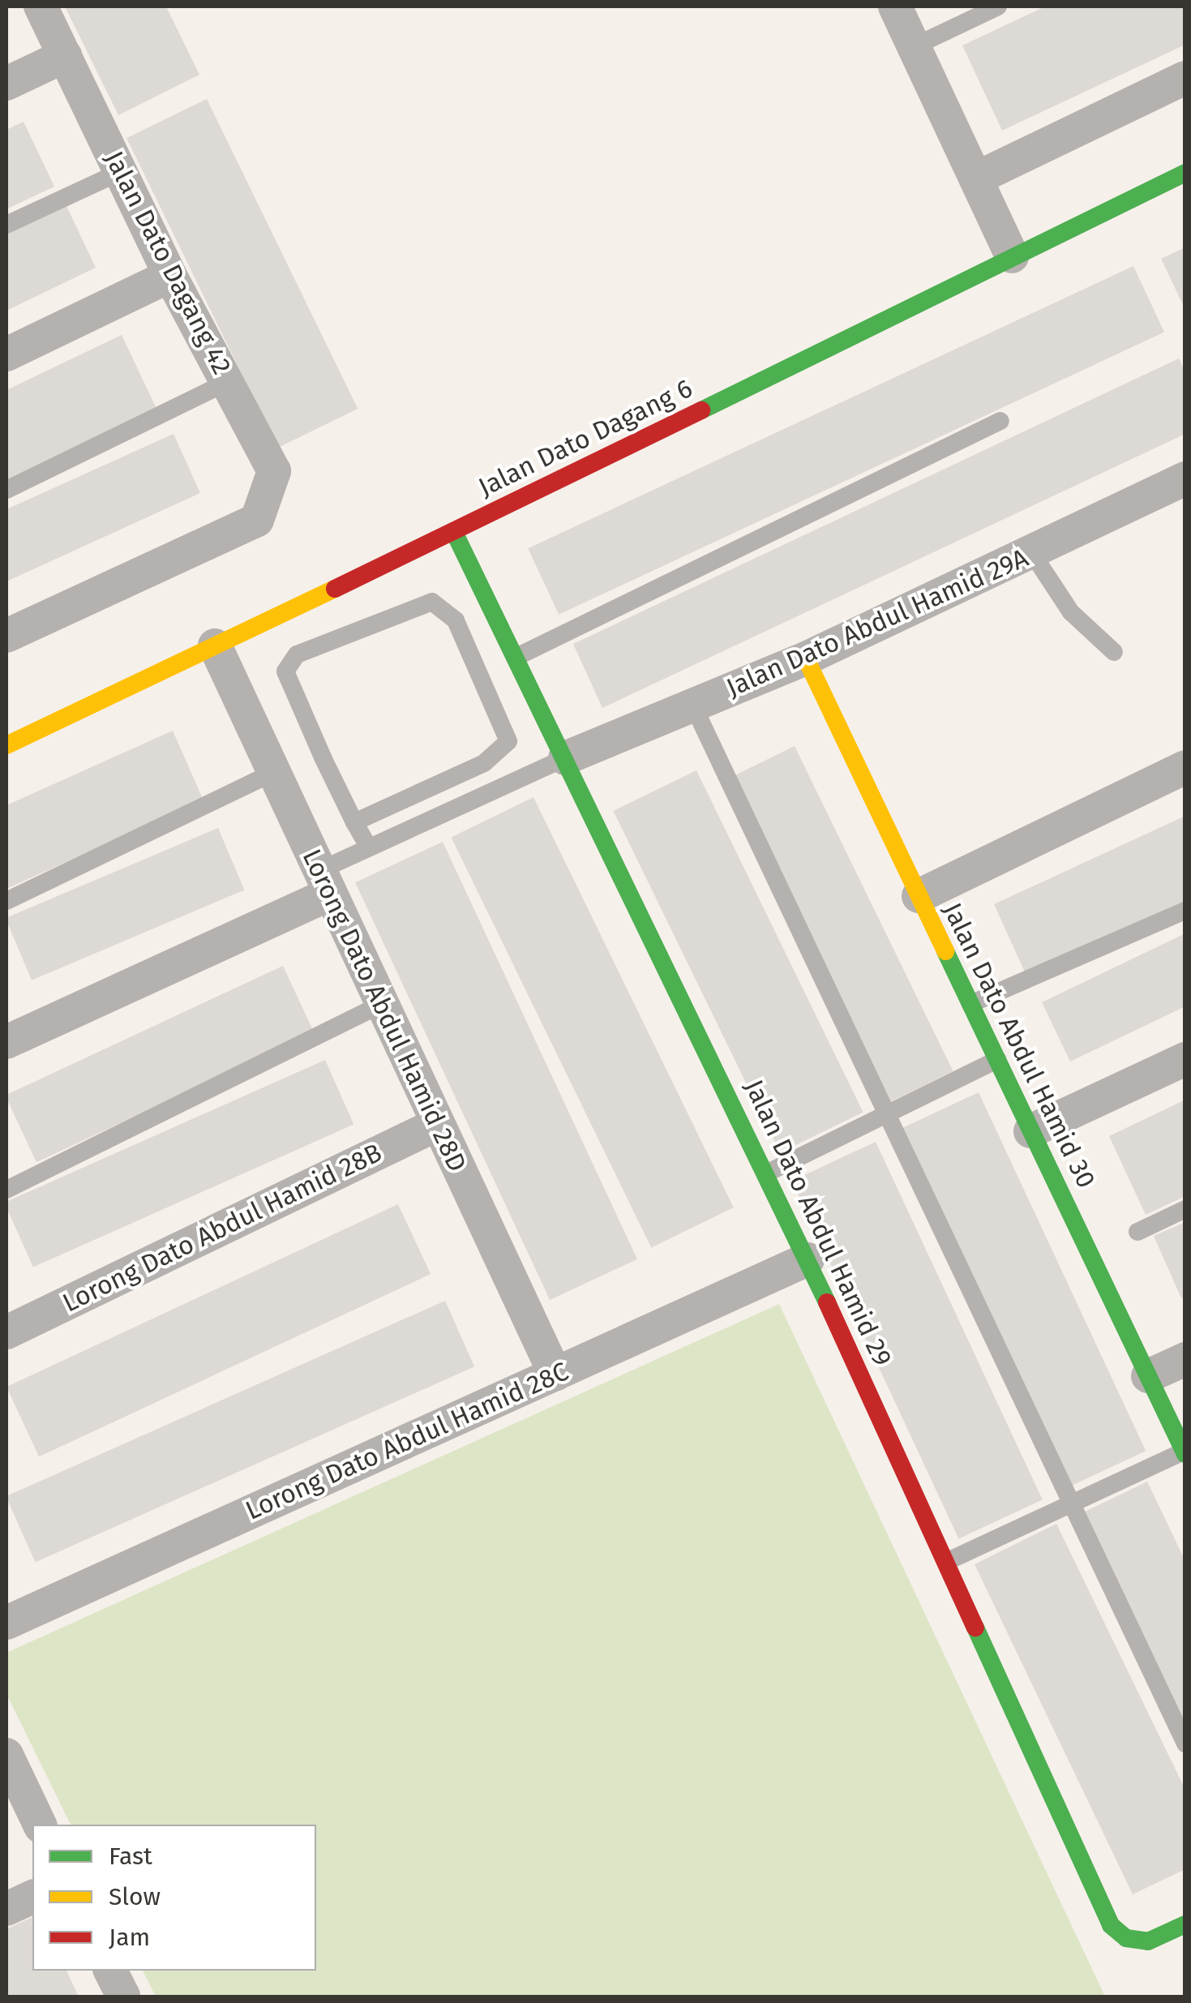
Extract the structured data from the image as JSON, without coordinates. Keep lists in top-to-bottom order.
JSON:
{
  "streets": {
    "street": [
      "Jalan Dato Dagang 42",
      "Jalan Dato Dagang 6",
      "Jalan Dato Abdul Hamid 29A",
      "Lorong Dato Abdul Hamid 28D",
      "Jalan Dato Abdul Hamid 30",
      "Jalan Dato Abdul Hamid 29",
      "Lorong Dato Abdul Hamid 28B",
      "Lorong Dato Abdul Hamid 28C"
    ]
  },
  "crossings": [
    ["Jalan Dato Dagang 6", "Lorong Dato Abdul Hamid 28D"],
    ["Jalan Dato Dagang 6", "Jalan Dato Abdul Hamid 29"],
    ["Jalan Dato Abdul Hamid 29A", "Jalan Dato Abdul Hamid 30"],
    ["Jalan Dato Abdul Hamid 29A", "Jalan Dato Abdul Hamid 29"],
    ["Lorong Dato Abdul Hamid 28D", "Lorong Dato Abdul Hamid 28B"],
    ["Lorong Dato Abdul Hamid 28D", "Lorong Dato Abdul Hamid 28C"],
    ["Jalan Dato Abdul Hamid 29", "Lorong Dato Abdul Hamid 28C"]
  ],
  "legend": ["Fast", "Slow", "Jam"]
}
